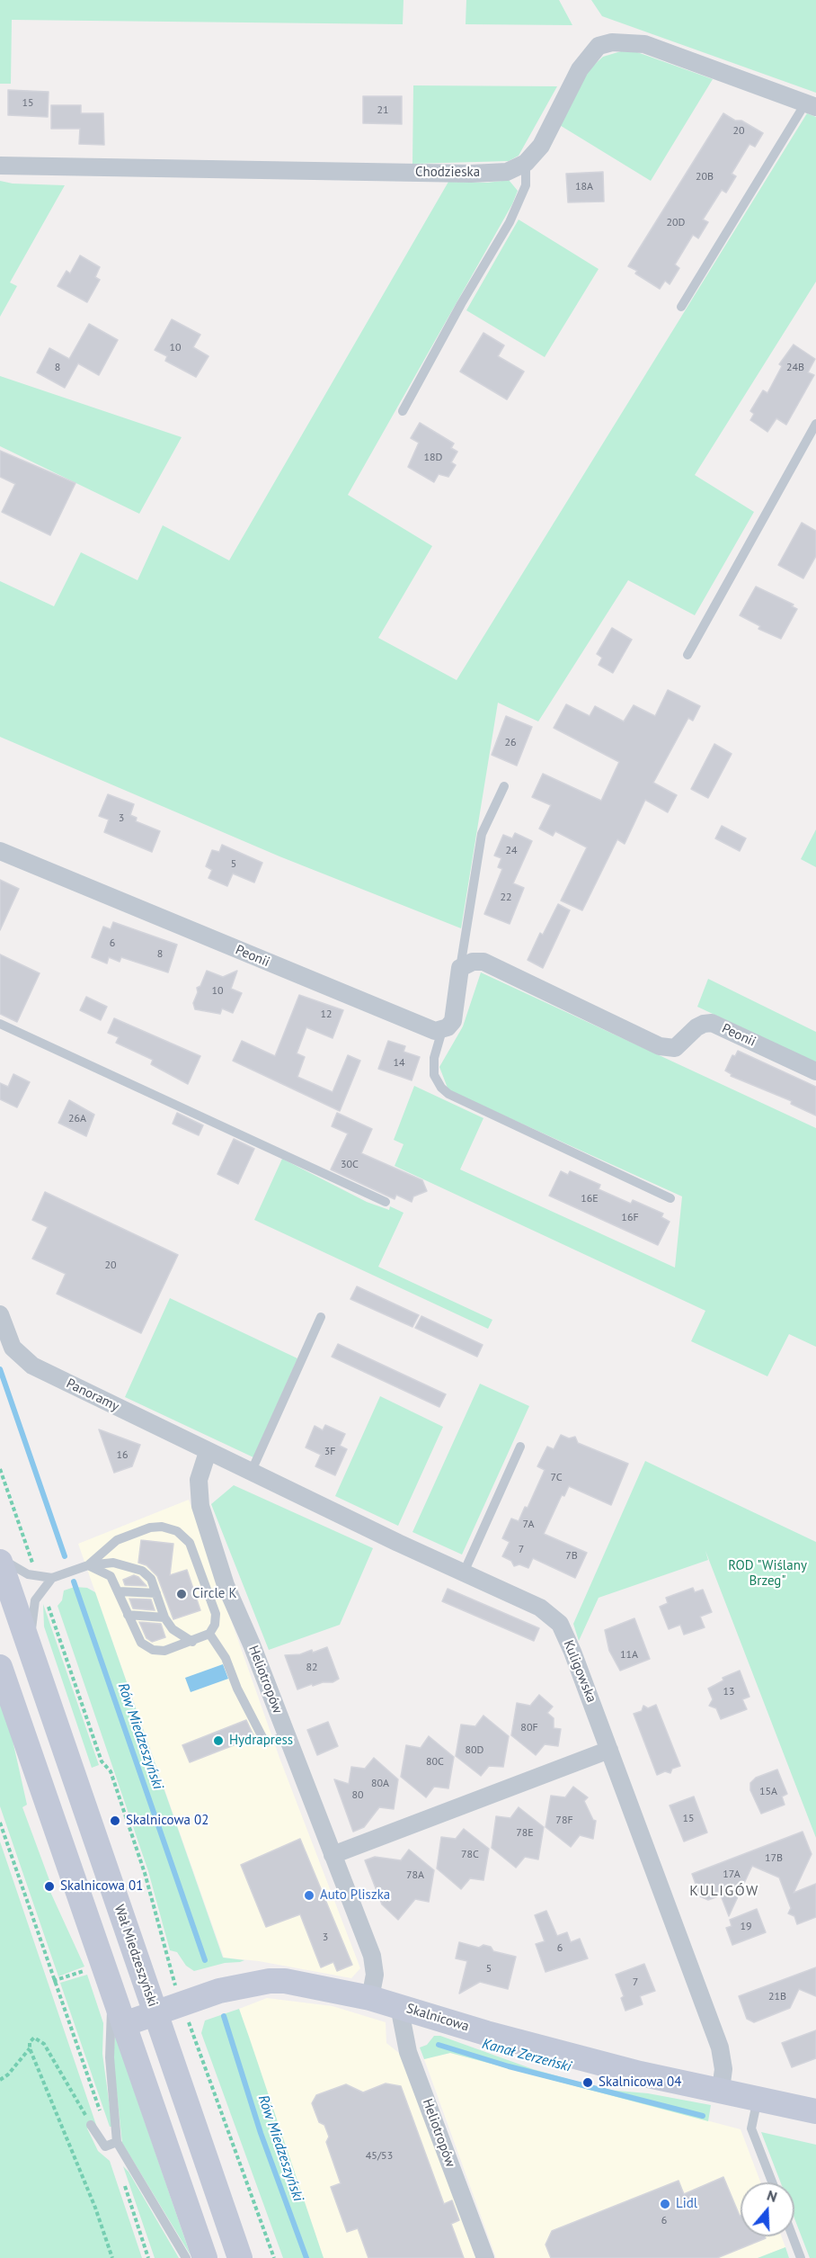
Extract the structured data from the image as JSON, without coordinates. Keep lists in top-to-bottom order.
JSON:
{
  "streets": {
    "main road": ["Wał Miedzeszyński", "Skalnicowa"],
    "street": [
      "Chodzieska",
      "Peonii",
      "Panoramy",
      "Kuligowska",
      "Heliotropów"
    ]
  },
  "crossings": [
    ["Panoramy", "Kuligowska"],
    ["Panoramy", "Heliotropów"],
    ["Kuligowska", "Heliotropów"],
    ["Kuligowska", "Skalnicowa"],
    ["Heliotropów", "Skalnicowa"],
    ["Wał Miedzeszyński", "Skalnicowa"]
  ],
  "districts": ["KULIGÓW"],
  "water": ["Rów Miedzeszyński", "Kanał Zerzeński"],
  "parks": ["ROD \"Wiślany Brzeg\""],
  "places": [
    "Circle K",
    "Hydrapress",
    "Skalnicowa 02",
    "Skalnicowa 01",
    "Auto Pliszka",
    "Skalnicowa 04",
    "Lidl"
  ],
  "house_numbers": [
    "15",
    "21",
    "20",
    "20B",
    "18A",
    "20D",
    "10",
    "8",
    "24B",
    "18D",
    "26",
    "3",
    "24",
    "5",
    "22",
    "6",
    "8",
    "10",
    "12",
    "14",
    "26A",
    "30C",
    "16E",
    "16F",
    "20",
    "3F",
    "16",
    "7C",
    "7A",
    "7",
    "7B",
    "11A",
    "82",
    "13",
    "80F",
    "80D",
    "80C",
    "80A",
    "15A",
    "80",
    "15",
    "78F",
    "78E",
    "78C",
    "17B",
    "17A",
    "78A",
    "19",
    "3",
    "6",
    "5",
    "7",
    "21B",
    "45/53",
    "6"
  ],
  "north": "top"
}
